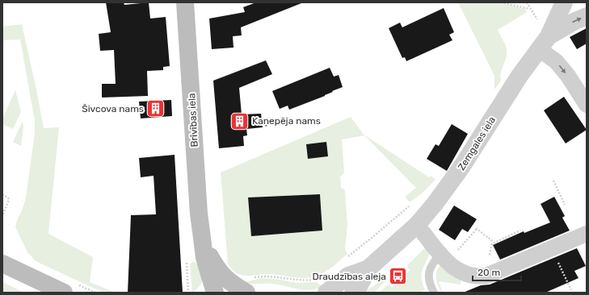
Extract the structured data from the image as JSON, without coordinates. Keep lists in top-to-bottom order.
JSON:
{
  "streets": {
    "main road": ["Brīvības iela"],
    "street": ["Zemgales iela"]
  },
  "places": {
    "building": ["Šivcova nams", "Kaņepēja nams"],
    "bus stop": ["Draudzības aleja"]
  },
  "scale_bar": "20 m"
}
